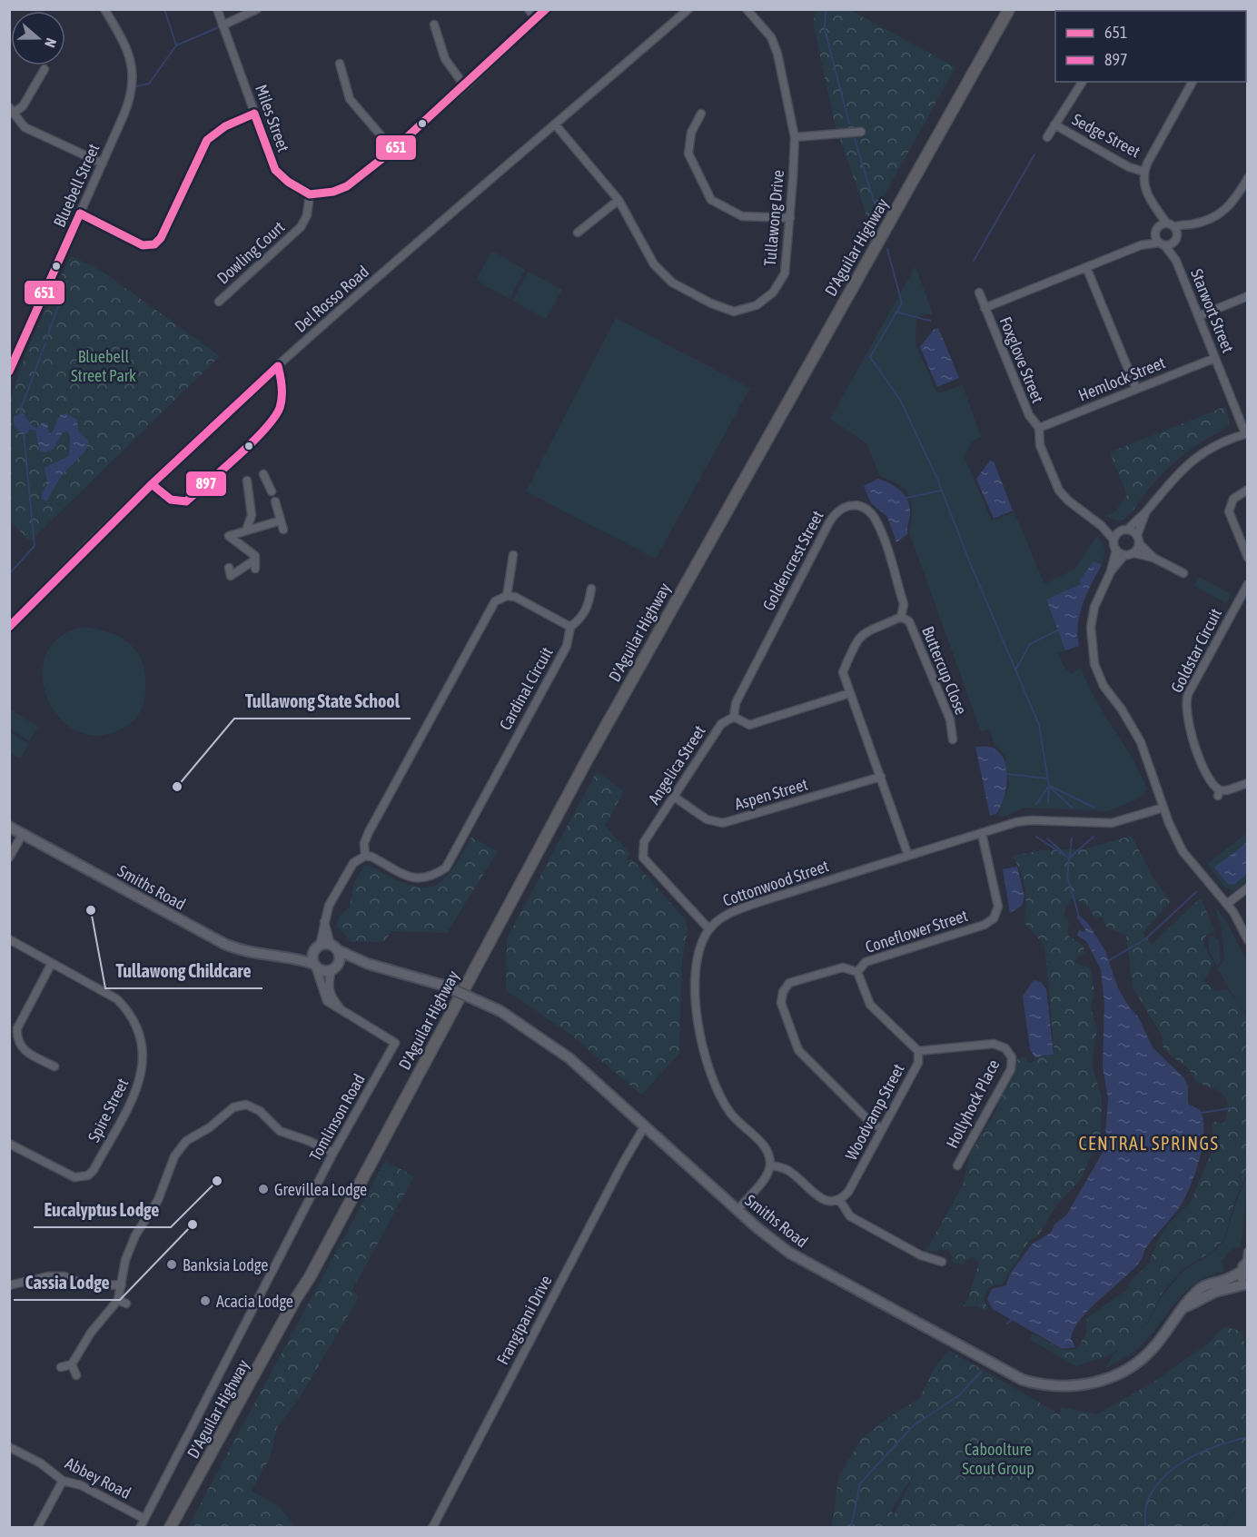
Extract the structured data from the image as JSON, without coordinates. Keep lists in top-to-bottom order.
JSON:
{
  "streets": {
    "highway": ["D'Aguilar Highway"],
    "main road": ["Smiths Road"],
    "street": [
      "Miles Street",
      "Sedge Street",
      "Bluebell Street",
      "Tullawong Drive",
      "Dowling Court",
      "Del Rosso Road",
      "Starwort Street",
      "Foxglove Street",
      "Hemlock Street",
      "Goldencrest Street",
      "Goldstar Circuit",
      "Buttercup Close",
      "Cardinal Circuit",
      "Angelica Street",
      "Aspen Street",
      "Cottonwood Street",
      "Coneflower Street",
      "Hollyhock Place",
      "Spire Street",
      "Woodvamp Street",
      "Tomlinson Road",
      "Frangipani Drive",
      "Abbey Road"
    ]
  },
  "crossings": [
    ["Miles Street", "Dowling Court"],
    ["Tullawong Drive", "Del Rosso Road"],
    ["Starwort Street", "Foxglove Street"],
    ["Starwort Street", "Hemlock Street"],
    ["Foxglove Street", "Hemlock Street"],
    ["Goldencrest Street", "Buttercup Close"],
    ["Goldencrest Street", "Angelica Street"],
    ["Angelica Street", "Aspen Street"],
    ["Angelica Street", "Cottonwood Street"],
    ["Cottonwood Street", "Coneflower Street"],
    ["Smiths Road", "Tomlinson Road"],
    ["Smiths Road", "Frangipani Drive"],
    ["Coneflower Street", "Woodvamp Street"],
    ["Hollyhock Place", "Woodvamp Street"],
    ["Tomlinson Road", "Abbey Road"]
  ],
  "districts": ["CENTRAL SPRINGS"],
  "parks": ["Bluebell Street Park", "Caboolture Scout Group"],
  "places": [
    "Tullawong State School",
    "Tullawong Childcare",
    "Eucalyptus Lodge",
    "Grevillea Lodge",
    "Cassia Lodge",
    "Banksia Lodge",
    "Acacia Lodge"
  ],
  "lines": ["transit line 651", "transit line 897"],
  "legend": ["651", "897"],
  "north": "right"
}
